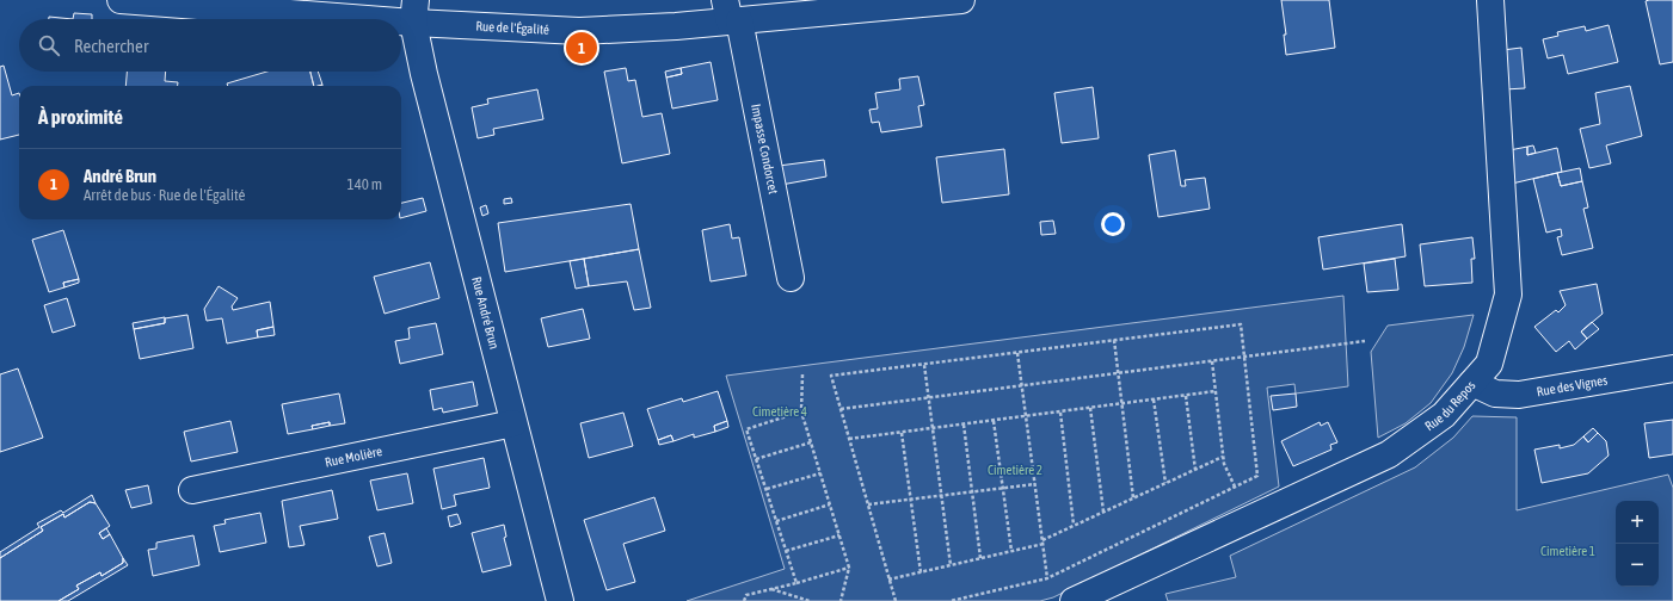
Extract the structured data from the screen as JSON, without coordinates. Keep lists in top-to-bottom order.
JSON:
{
  "streets": {
    "street": [
      "Rue de l'Égalité",
      "Impasse Condorcet",
      "Rue André Brun",
      "Rue des Vignes",
      "Rue du Repos",
      "Rue Molière"
    ]
  },
  "crossings": [
    ["Rue de l'Égalité", "Impasse Condorcet"],
    ["Rue de l'Égalité", "Rue André Brun"],
    ["Rue André Brun", "Rue Molière"],
    ["Rue des Vignes", "Rue du Repos"]
  ],
  "parks": ["Cimetière 4", "Cimetière 2", "Cimetière 1"],
  "page": {
    "search": "Rechercher",
    "pins": "1",
    "heading": "À proximité",
    "list": [
      {
        "mark": "1",
        "name": "André Brun",
        "note": "Arrêt de bus · Rue de l'Égalité",
        "value": "140 m"
      }
    ],
    "map_buttons": ["+", "−"]
  }
}
